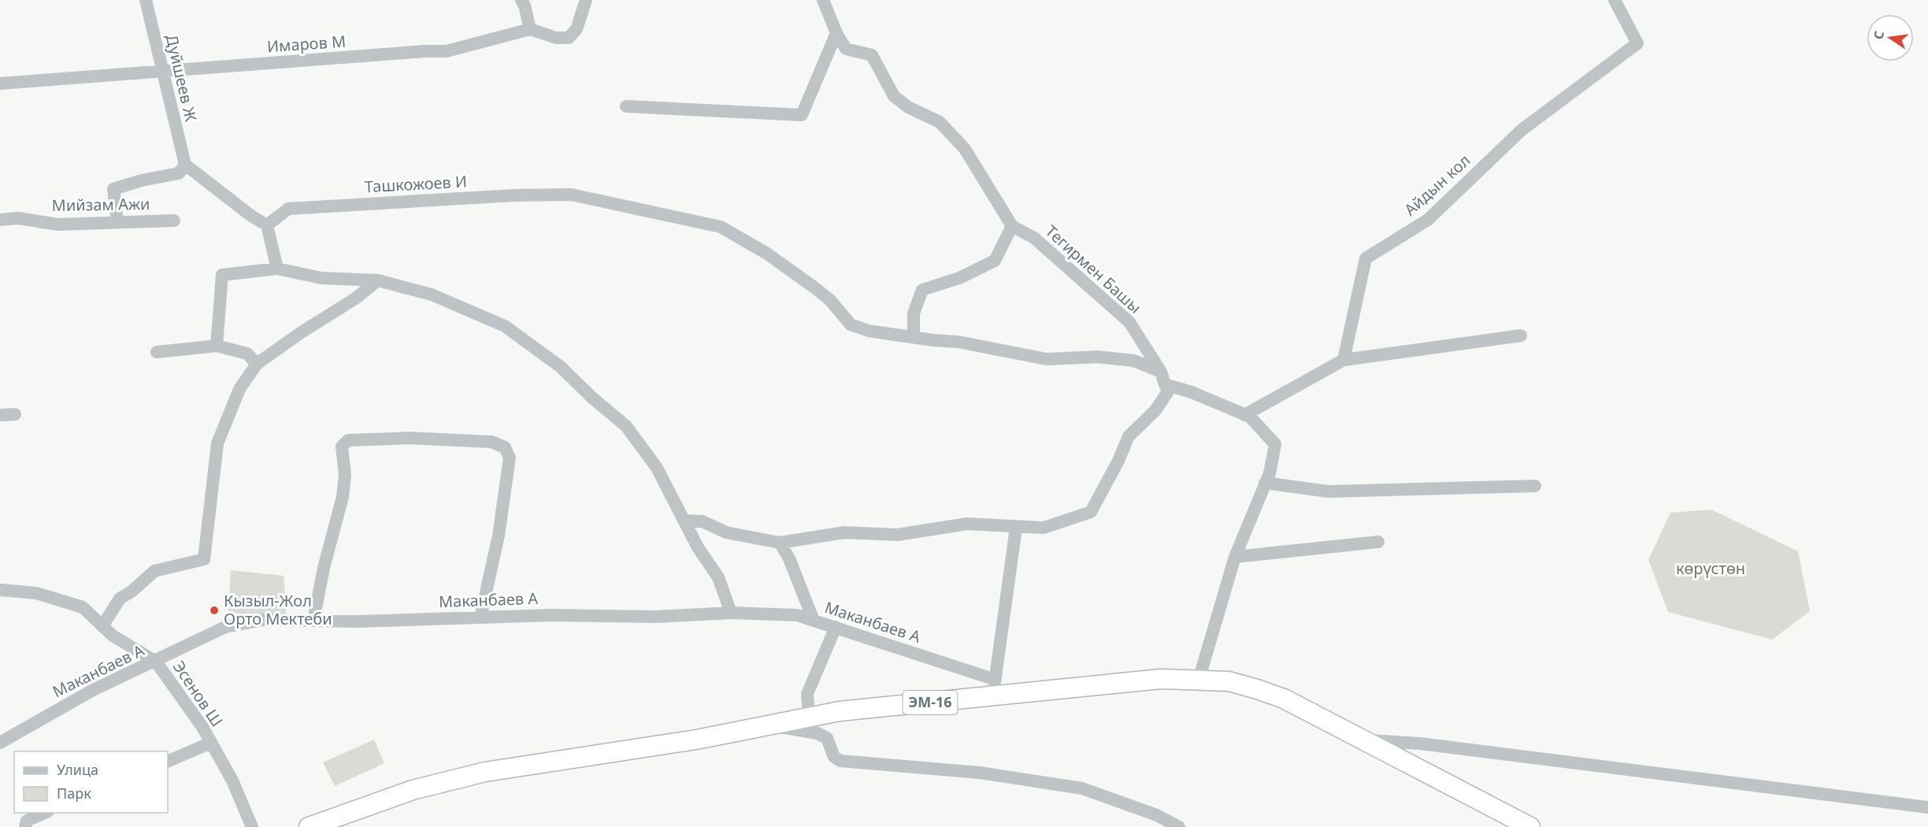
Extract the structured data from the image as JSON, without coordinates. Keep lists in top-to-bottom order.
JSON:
{
  "streets": {
    "highway": ["ЭМ-16"],
    "street": [
      "Имаров М",
      "Дуйшеев Ж",
      "Ташкожоев И",
      "Айдын кол",
      "Мийзам Ажи",
      "Тегирмен Башы",
      "Маканбаев А",
      "Эсенов Ш"
    ]
  },
  "crossings": [
    ["Имаров М", "Дуйшеев Ж"],
    ["Ташкожоев И", "Тегирмен Башы"],
    ["Маканбаев А", "Эсенов Ш"],
    ["Маканбаев А", "ЭМ-16"]
  ],
  "parks": ["көрүстөн"],
  "places": ["Кызыл-Жол Орто Мектеби"],
  "legend": ["Улица", "Парк"],
  "north": "left"
}
